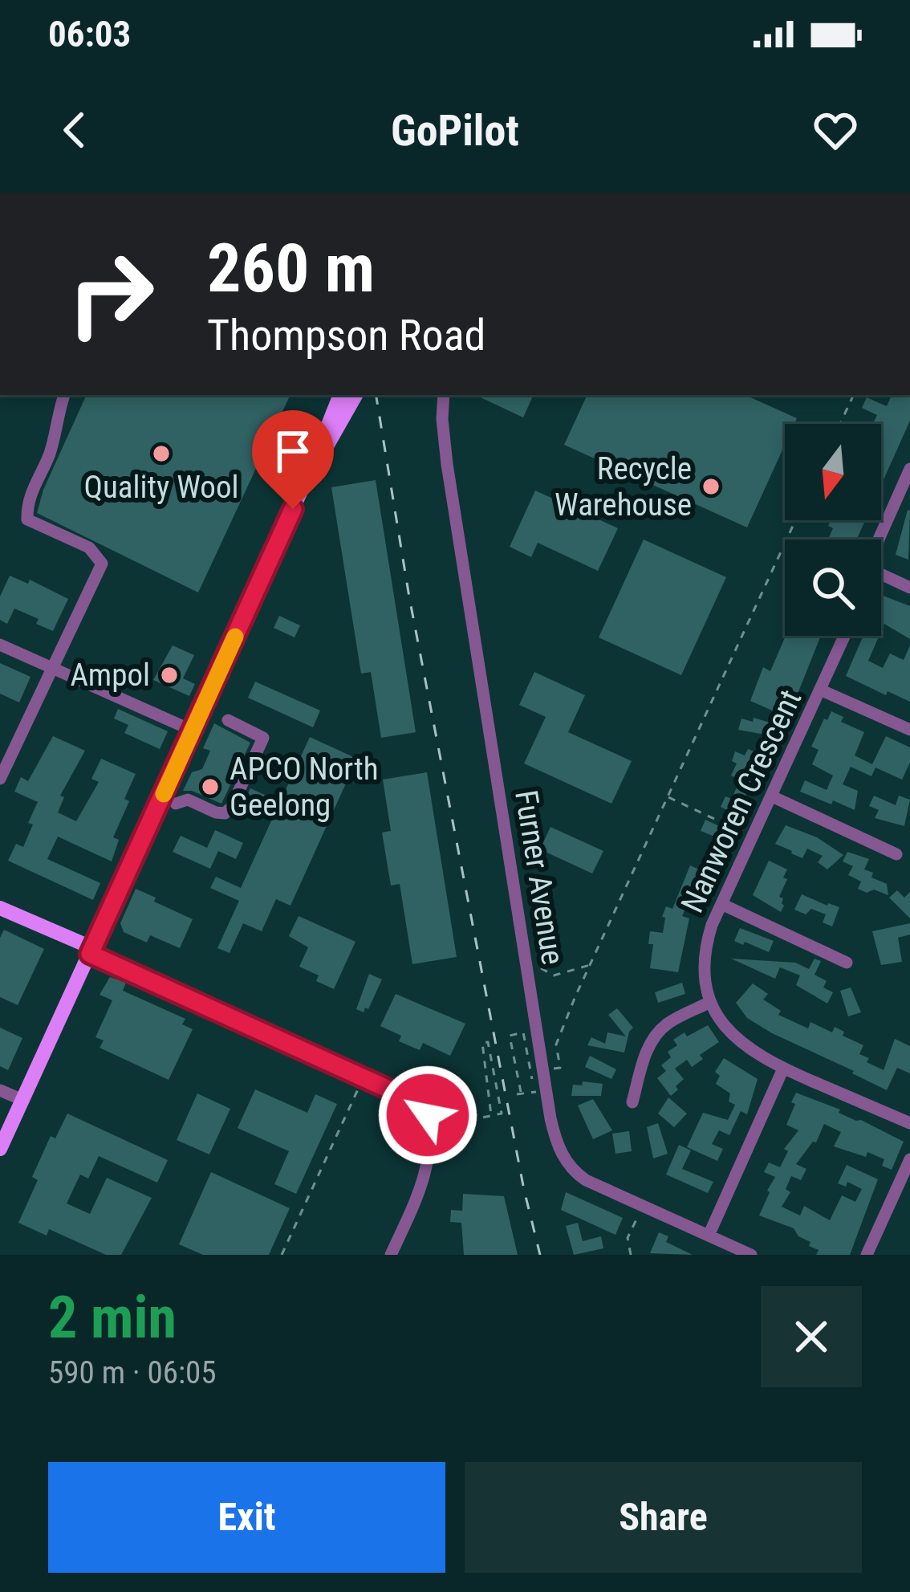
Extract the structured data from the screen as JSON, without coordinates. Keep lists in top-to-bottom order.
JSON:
{
  "streets": {
    "street": ["Nanworen Crescent", "Furner Avenue"]
  },
  "places": [
    "Quality Wool",
    "Recycle Warehouse",
    "Ampol",
    "APCO North Geelong"
  ],
  "north": "bottom",
  "page": {
    "status": "06:03",
    "header": "GoPilot",
    "turn": ["260 m", "Thompson Road"],
    "heading": ["2 min", "590 m · 06:05"],
    "buttons": ["Exit", "Share"]
  }
}
